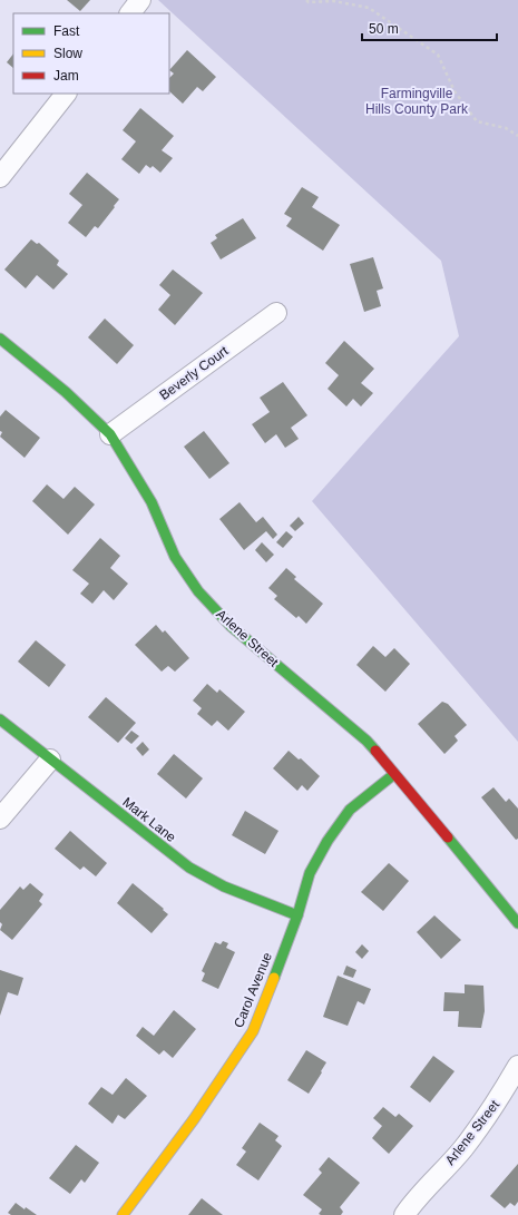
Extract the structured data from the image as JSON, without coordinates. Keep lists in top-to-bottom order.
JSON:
{
  "streets": {
    "street": [
      "Beverly Court",
      "Arlene Street",
      "Mark Lane",
      "Carol Avenue"
    ]
  },
  "crossings": [
    ["Beverly Court", "Arlene Street"],
    ["Arlene Street", "Carol Avenue"],
    ["Mark Lane", "Carol Avenue"]
  ],
  "parks": ["Farmingville Hills County Park"],
  "legend": ["Fast", "Slow", "Jam"],
  "scale_bar": "50 m"
}
